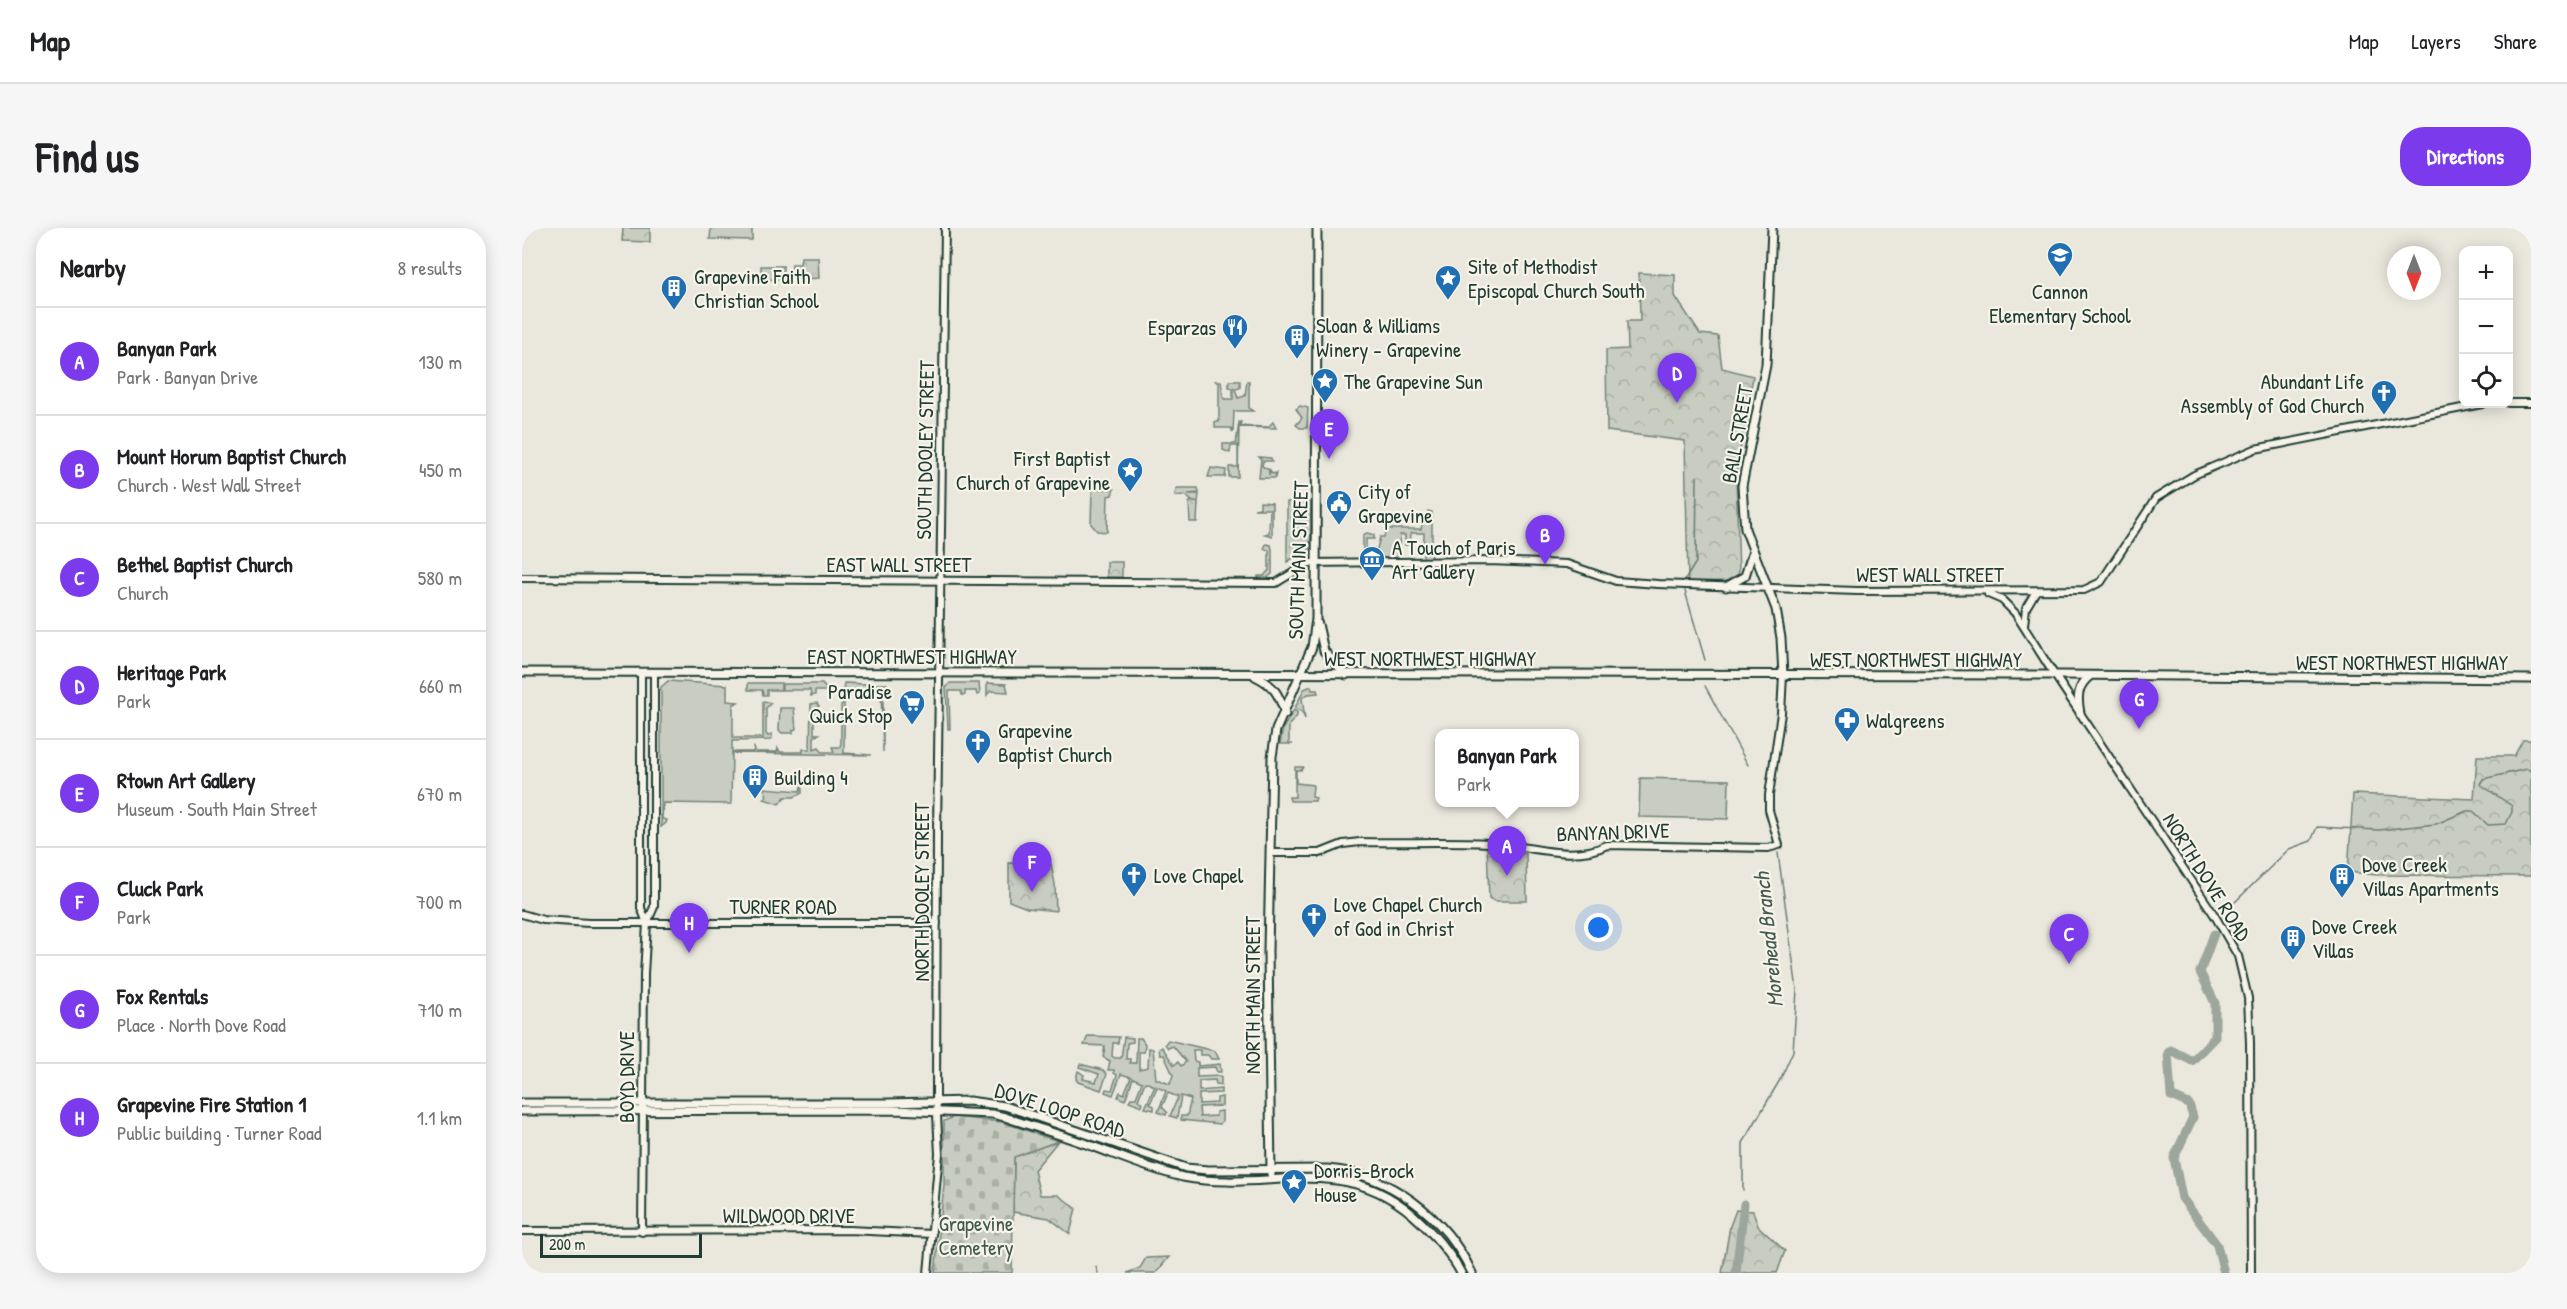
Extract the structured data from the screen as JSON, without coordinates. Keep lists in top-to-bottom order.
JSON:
{
  "streets": {
    "main road": [
      "BALL STREET",
      "SOUTH MAIN STREET",
      "EAST NORTHWEST HIGHWAY",
      "WEST NORTHWEST HIGHWAY",
      "NORTH MAIN STREET",
      "DOVE LOOP ROAD"
    ],
    "street": [
      "SOUTH DOOLEY STREET",
      "EAST WALL STREET",
      "WEST WALL STREET",
      "BANYAN DRIVE",
      "NORTH DOVE ROAD",
      "NORTH DOOLEY STREET",
      "TURNER ROAD",
      "BOYD DRIVE",
      "WILDWOOD DRIVE"
    ]
  },
  "crossings": [
    ["BALL STREET", "WEST WALL STREET"],
    ["BALL STREET", "WEST NORTHWEST HIGHWAY"],
    ["BALL STREET", "BANYAN DRIVE"],
    ["SOUTH DOOLEY STREET", "EAST WALL STREET"],
    ["SOUTH DOOLEY STREET", "EAST NORTHWEST HIGHWAY"],
    ["SOUTH DOOLEY STREET", "NORTH DOOLEY STREET"],
    ["SOUTH MAIN STREET", "EAST WALL STREET"],
    ["SOUTH MAIN STREET", "WEST WALL STREET"],
    ["SOUTH MAIN STREET", "EAST NORTHWEST HIGHWAY"],
    ["SOUTH MAIN STREET", "WEST NORTHWEST HIGHWAY"],
    ["SOUTH MAIN STREET", "NORTH MAIN STREET"],
    ["EAST WALL STREET", "WEST WALL STREET"],
    ["WEST WALL STREET", "NORTH DOVE ROAD"],
    ["EAST NORTHWEST HIGHWAY", "WEST NORTHWEST HIGHWAY"],
    ["EAST NORTHWEST HIGHWAY", "NORTH DOOLEY STREET"],
    ["EAST NORTHWEST HIGHWAY", "NORTH MAIN STREET"],
    ["EAST NORTHWEST HIGHWAY", "BOYD DRIVE"],
    ["WEST NORTHWEST HIGHWAY", "BANYAN DRIVE"],
    ["WEST NORTHWEST HIGHWAY", "NORTH DOVE ROAD"],
    ["WEST NORTHWEST HIGHWAY", "NORTH MAIN STREET"],
    ["BANYAN DRIVE", "NORTH MAIN STREET"],
    ["NORTH DOOLEY STREET", "TURNER ROAD"],
    ["NORTH DOOLEY STREET", "DOVE LOOP ROAD"],
    ["TURNER ROAD", "BOYD DRIVE"],
    ["NORTH MAIN STREET", "DOVE LOOP ROAD"],
    ["BOYD DRIVE", "DOVE LOOP ROAD"],
    ["BOYD DRIVE", "WILDWOOD DRIVE"]
  ],
  "water": ["Morehead Branch"],
  "parks": ["Grapevine Cemetery"],
  "places": {
    "school or university": ["Cannon Elementary School"],
    "place": [
      "Site of Methodist Episcopal Church South",
      "The Grapevine Sun",
      "First Baptist Church of Grapevine",
      "Dorris-Brock House"
    ],
    "building": [
      "Grapevine Faith Christian School",
      "Sloan & Williams Winery - Grapevine",
      "Building 4",
      "Dove Creek Villas Apartments",
      "Dove Creek Villas"
    ],
    "restaurant": ["Esparzas"],
    "church": [
      "Abundant Life Assembly of God Church",
      "Grapevine Baptist Church",
      "Love Chapel",
      "Love Chapel Church of God in Christ"
    ],
    "public building": ["City of Grapevine"],
    "museum": ["A Touch of Paris Art Gallery"],
    "supermarket": ["Paradise Quick Stop"],
    "pharmacy": ["Walgreens"]
  },
  "scale_bar": "200 m",
  "north": "bottom",
  "page": {
    "header": "Map",
    "nav": ["Map", "Layers", "Share"],
    "buttons": "Directions",
    "title": "Find us",
    "heading": ["Nearby", "8 results"],
    "map_buttons": ["+", "−"],
    "list": [
      {
        "mark": "A",
        "name": "Banyan Park",
        "note": "Park · Banyan Drive",
        "value": "130 m"
      },
      {
        "mark": "B",
        "name": "Mount Horum Baptist Church",
        "note": "Church · West Wall Street",
        "value": "450 m"
      },
      {
        "mark": "C",
        "name": "Bethel Baptist Church",
        "note": "Church",
        "value": "580 m"
      },
      {
        "mark": "D",
        "name": "Heritage Park",
        "note": "Park",
        "value": "660 m"
      },
      {
        "mark": "E",
        "name": "Rtown Art Gallery",
        "note": "Museum · South Main Street",
        "value": "670 m"
      },
      {
        "mark": "F",
        "name": "Cluck Park",
        "note": "Park",
        "value": "700 m"
      },
      {
        "mark": "G",
        "name": "Fox Rentals",
        "note": "Place · North Dove Road",
        "value": "710 m"
      },
      {
        "mark": "H",
        "name": "Grapevine Fire Station 1",
        "note": "Public building · Turner Road",
        "value": "1.1 km"
      }
    ],
    "pins": [
      "D",
      "E",
      "B",
      "G",
      "A",
      "F",
      "H",
      "C"
    ],
    "popup": ["Banyan Park", "Park"],
    "scale": "200 m"
  }
}
